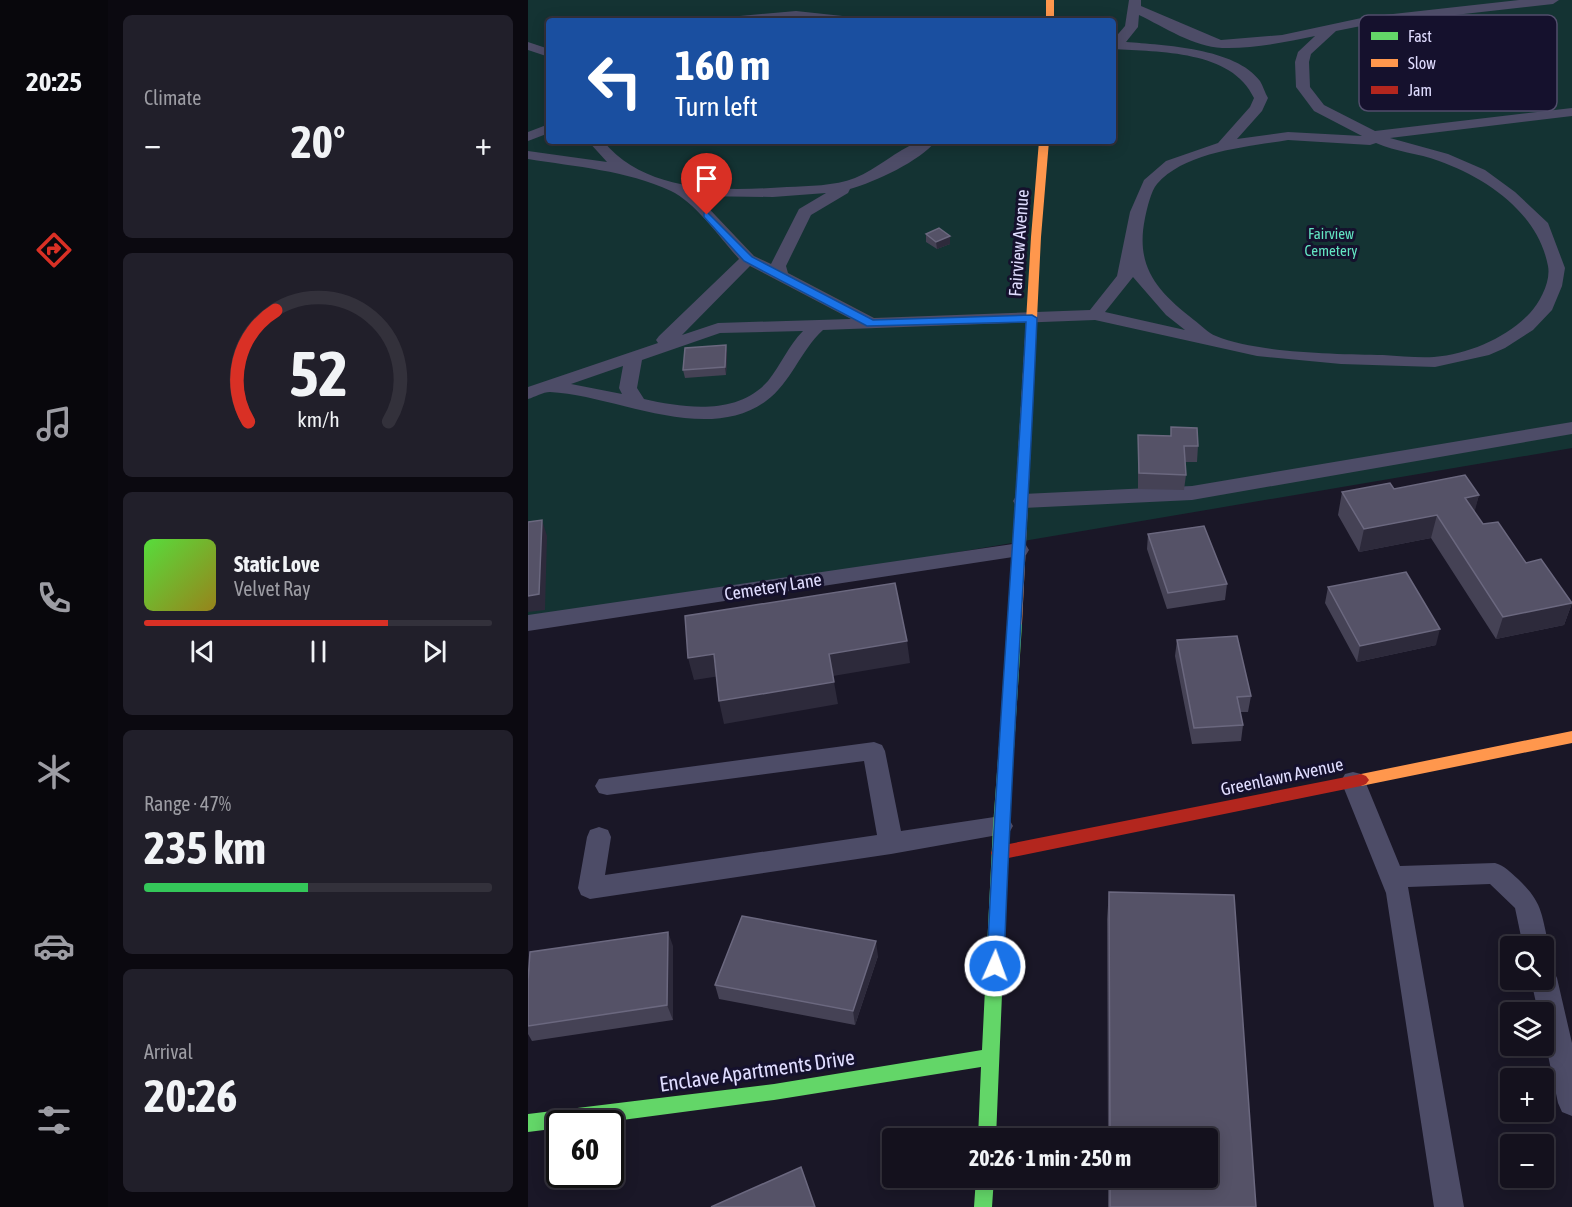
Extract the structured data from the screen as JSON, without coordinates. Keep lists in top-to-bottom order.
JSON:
{
  "streets": {
    "main road": ["Fairview Avenue", "Greenlawn Avenue", "Enclave Apartments Drive"],
    "lane": ["Cemetery Lane"]
  },
  "crossings": [
    ["Fairview Avenue", "Cemetery Lane"],
    ["Fairview Avenue", "Greenlawn Avenue"],
    ["Fairview Avenue", "Enclave Apartments Drive"]
  ],
  "parks": ["Fairview Cemetery"],
  "legend": ["Fast", "Slow", "Jam"],
  "page": {
    "tabs": "20:25",
    "tile": [
      "Climate",
      ["Range · 47%", "235 km"],
      ["Arrival", "20:26"]
    ],
    "turn": ["160 m", "Turn left"],
    "heat": ["−", "20°", "+"],
    "song": ["Static Love", "Velvet Ray"],
    "map_buttons": ["+", "−"],
    "limit": "60",
    "trip": "20:26 · 1 min · 250 m",
    "gauge": ["52", "km/h"]
  }
}
